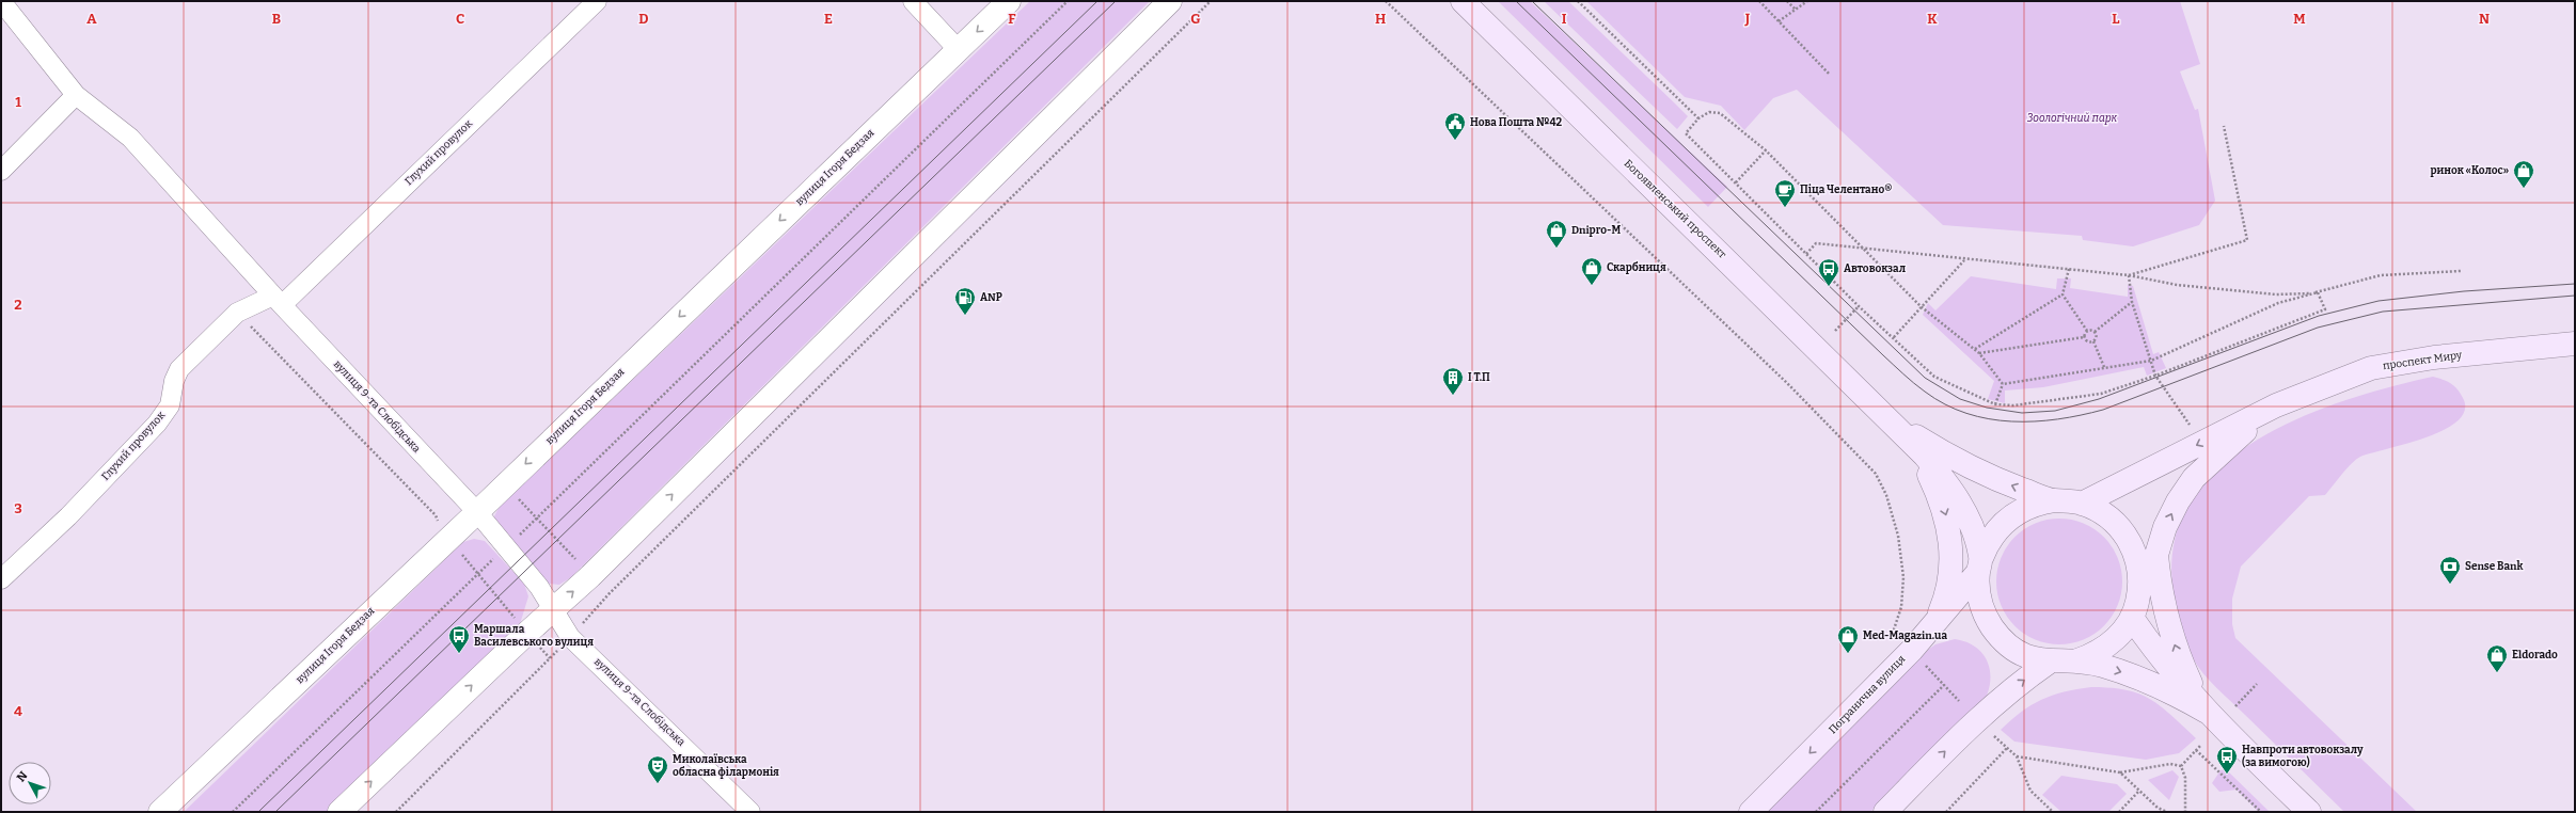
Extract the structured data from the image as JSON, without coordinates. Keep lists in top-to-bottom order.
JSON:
{
  "streets": {
    "main road": ["Богоявленський проспект", "проспект Миру", "Погранична вулиця"],
    "street": ["Глухий провулок", "вулиця Ігоря Бедзая", "вулиця 9-та Слобідська"]
  },
  "crossings": [
    ["Глухий провулок", "вулиця 9-та Слобідська"],
    ["вулиця Ігоря Бедзая", "вулиця 9-та Слобідська"],
    ["Богоявленський проспект", "проспект Миру"],
    ["Богоявленський проспект", "Погранична вулиця"]
  ],
  "parks": ["Зоологічний парк"],
  "places": {
    "public building": ["Нова Пошта №42"],
    "shop": [
      "ринок «Колос»",
      "Dnipro-M",
      "Скарбниця",
      "Med-Magazin.ua",
      "Eldorado"
    ],
    "cafe": ["Піца Челентано®"],
    "bus stop": ["Автовокзал", "Маршала Василевського вулиця", "Навпроти автовокзалу (за вимогою)"],
    "fuel station": ["ANP"],
    "building": ["І Т.П"],
    "bank": ["Sense Bank"],
    "theatre": ["Миколаївська обласна філармонія"]
  },
  "north": "top left",
  "grid": {
    "columns": [
      "A",
      "B",
      "C",
      "D",
      "E",
      "F",
      "G",
      "H",
      "I",
      "J",
      "K",
      "L",
      "M",
      "N"
    ],
    "rows": [
      "1",
      "2",
      "3",
      "4"
    ]
  }
}
